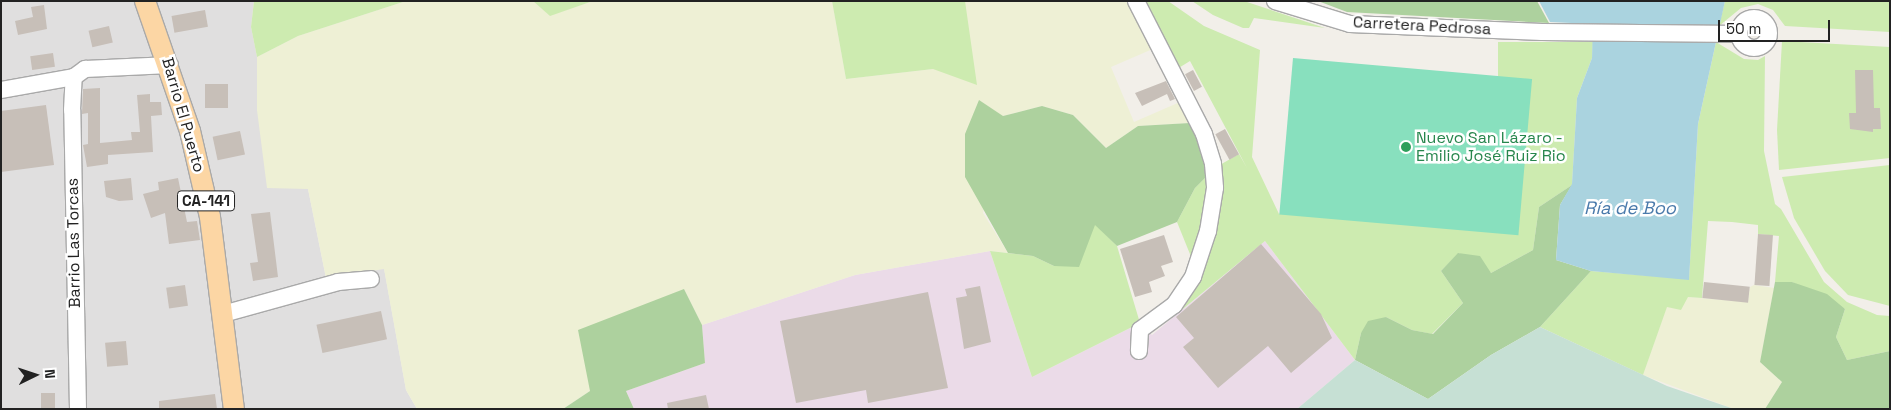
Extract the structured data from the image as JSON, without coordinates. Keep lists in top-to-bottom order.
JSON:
{
  "streets": {
    "main road": ["Barrio El Puerto", "CA-141"],
    "street": ["Carretera Pedrosa", "Barrio Las Torcas"]
  },
  "water": ["Ría de Boo"],
  "places": ["Nuevo San Lázaro - Emilio José Ruiz Rio"],
  "scale_bar": "50 m",
  "north": "right"
}
